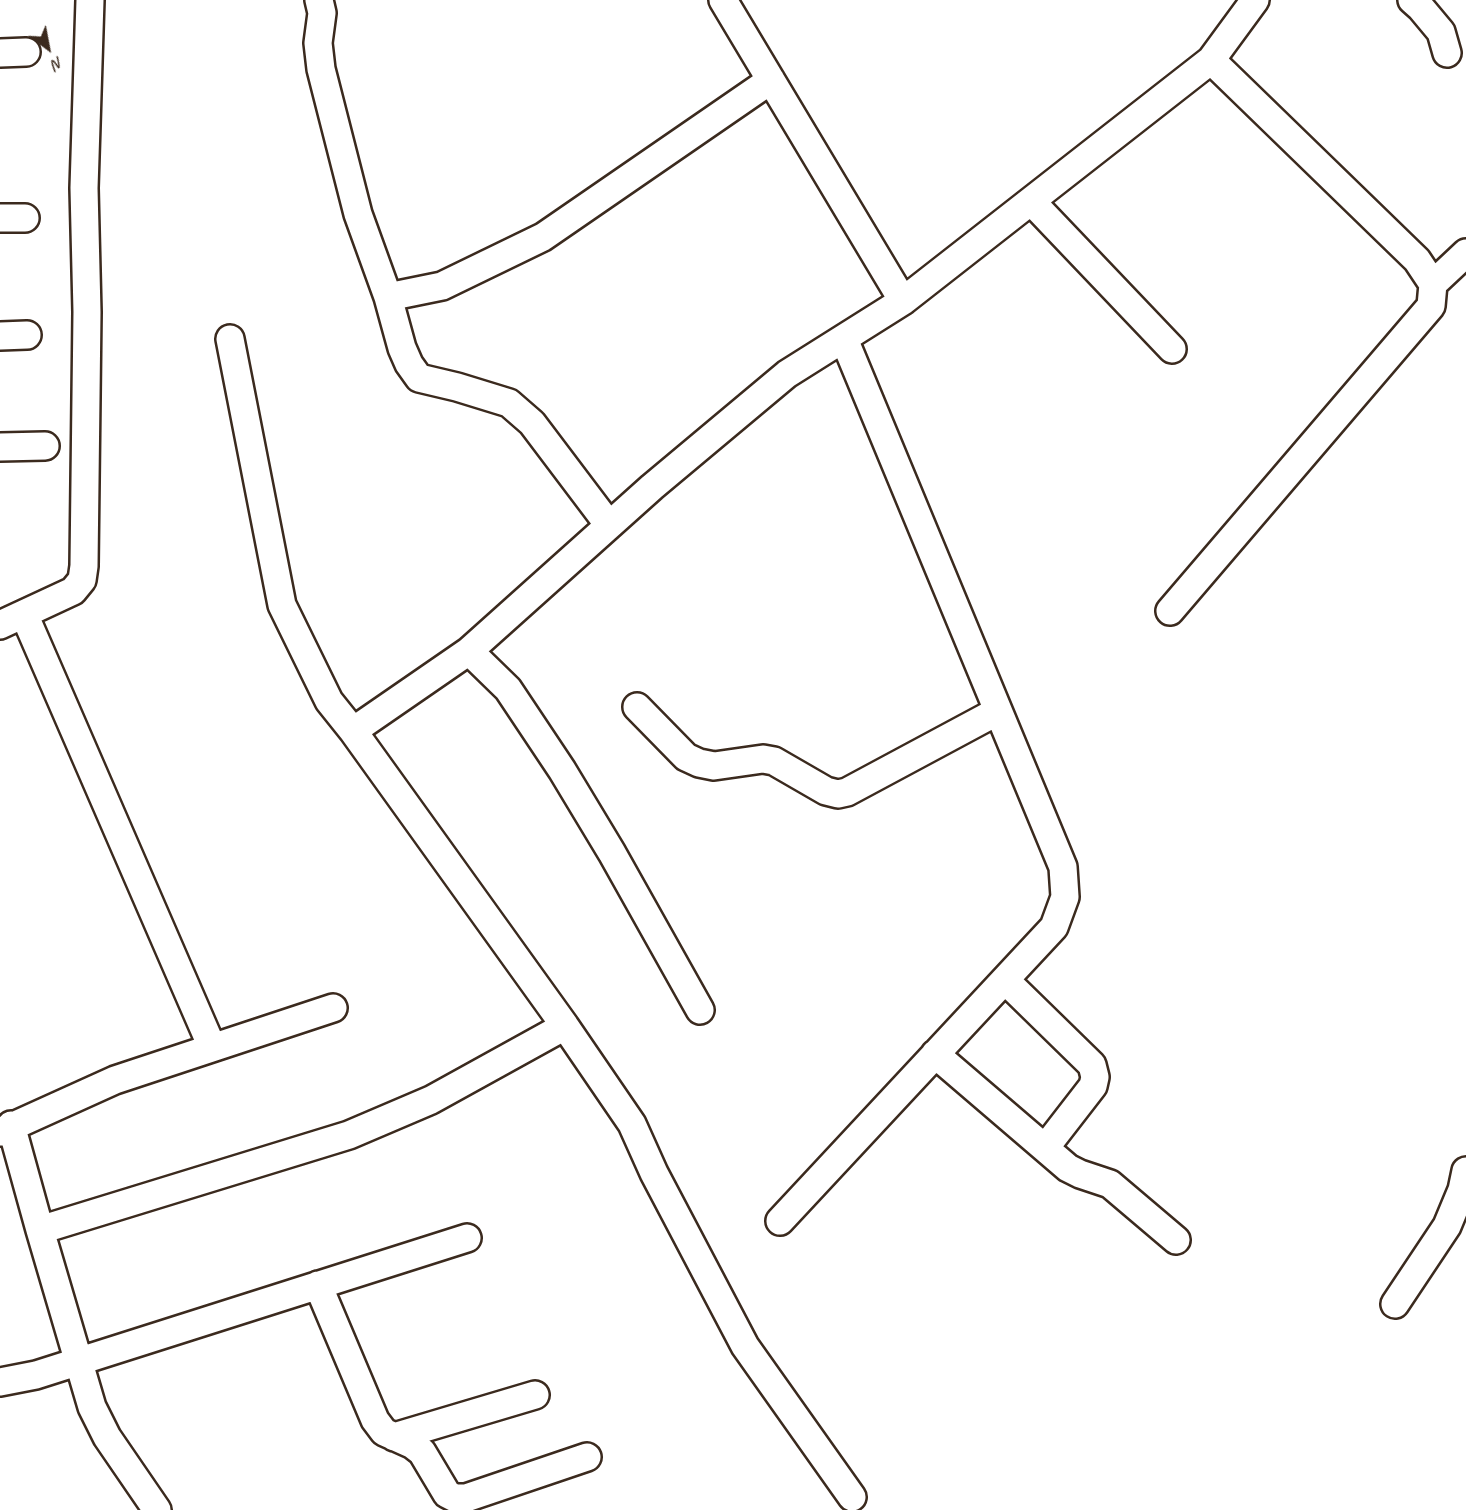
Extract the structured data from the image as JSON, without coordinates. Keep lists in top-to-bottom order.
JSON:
{
  "north": "bottom right"
}
